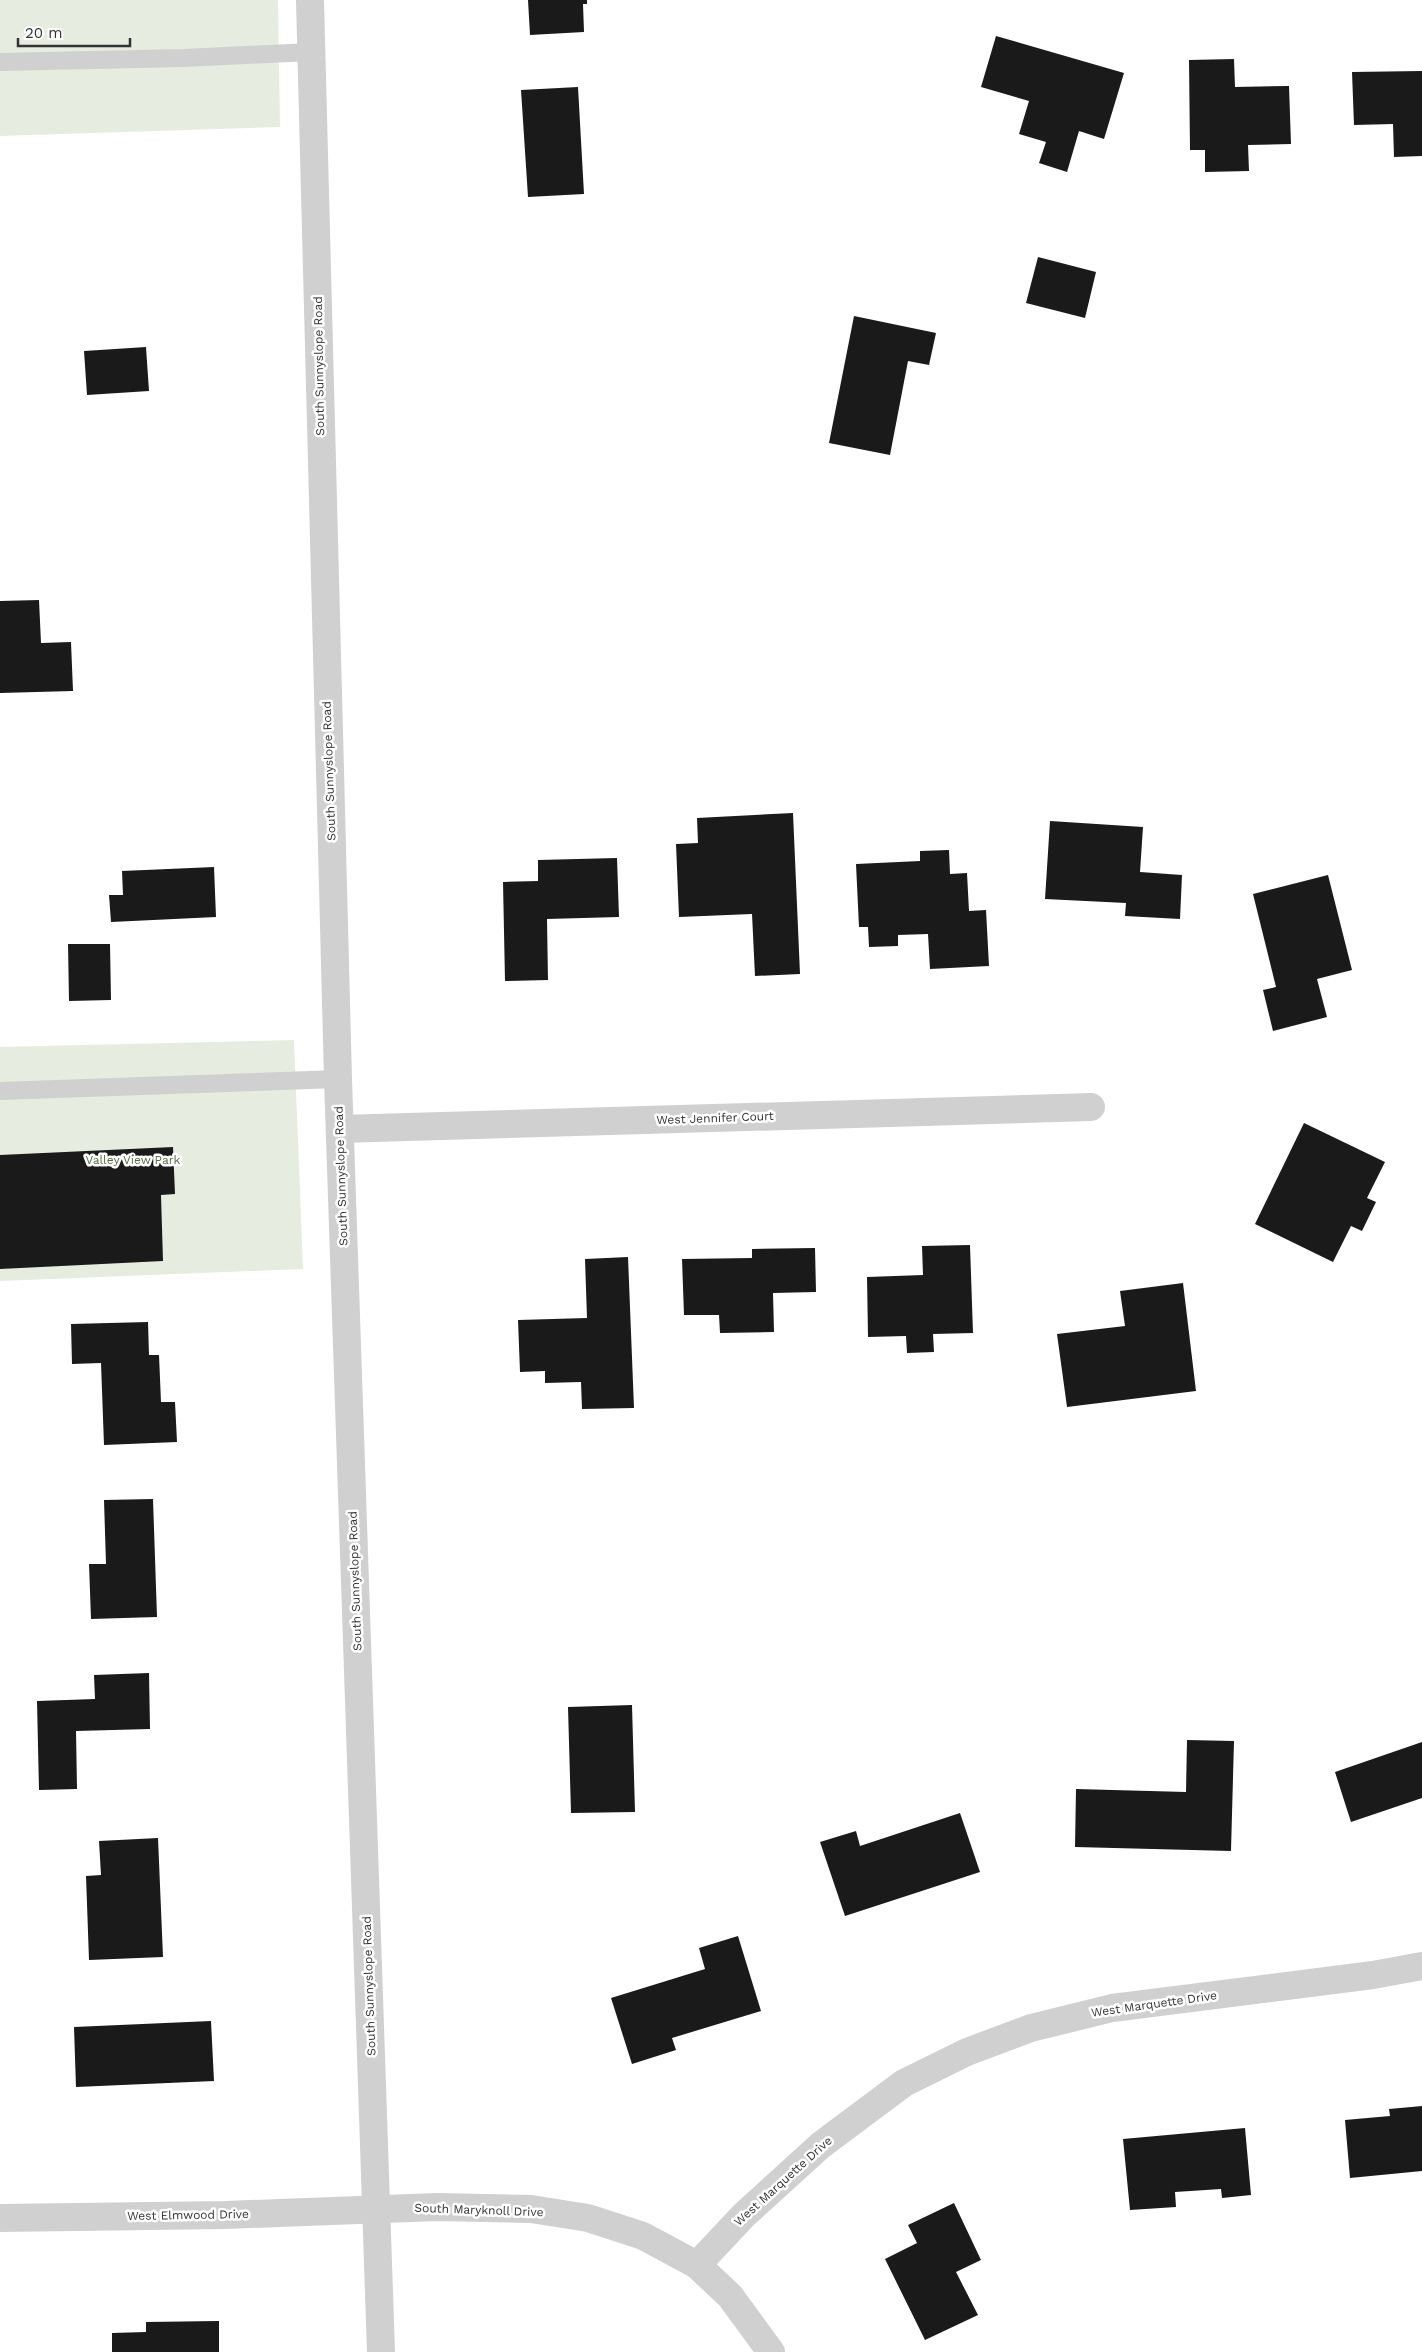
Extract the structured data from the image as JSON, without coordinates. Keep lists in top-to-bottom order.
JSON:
{
  "streets": {
    "street": [
      "South Sunnyslope Road",
      "West Jennifer Court",
      "West Marquette Drive",
      "South Maryknoll Drive",
      "West Elmwood Drive"
    ]
  },
  "crossings": [
    ["South Sunnyslope Road", "West Jennifer Court"],
    ["South Sunnyslope Road", "South Maryknoll Drive"],
    ["South Sunnyslope Road", "West Elmwood Drive"],
    ["West Marquette Drive", "South Maryknoll Drive"],
    ["South Maryknoll Drive", "West Elmwood Drive"]
  ],
  "parks": ["Valley View Park"],
  "scale_bar": "20 m"
}
